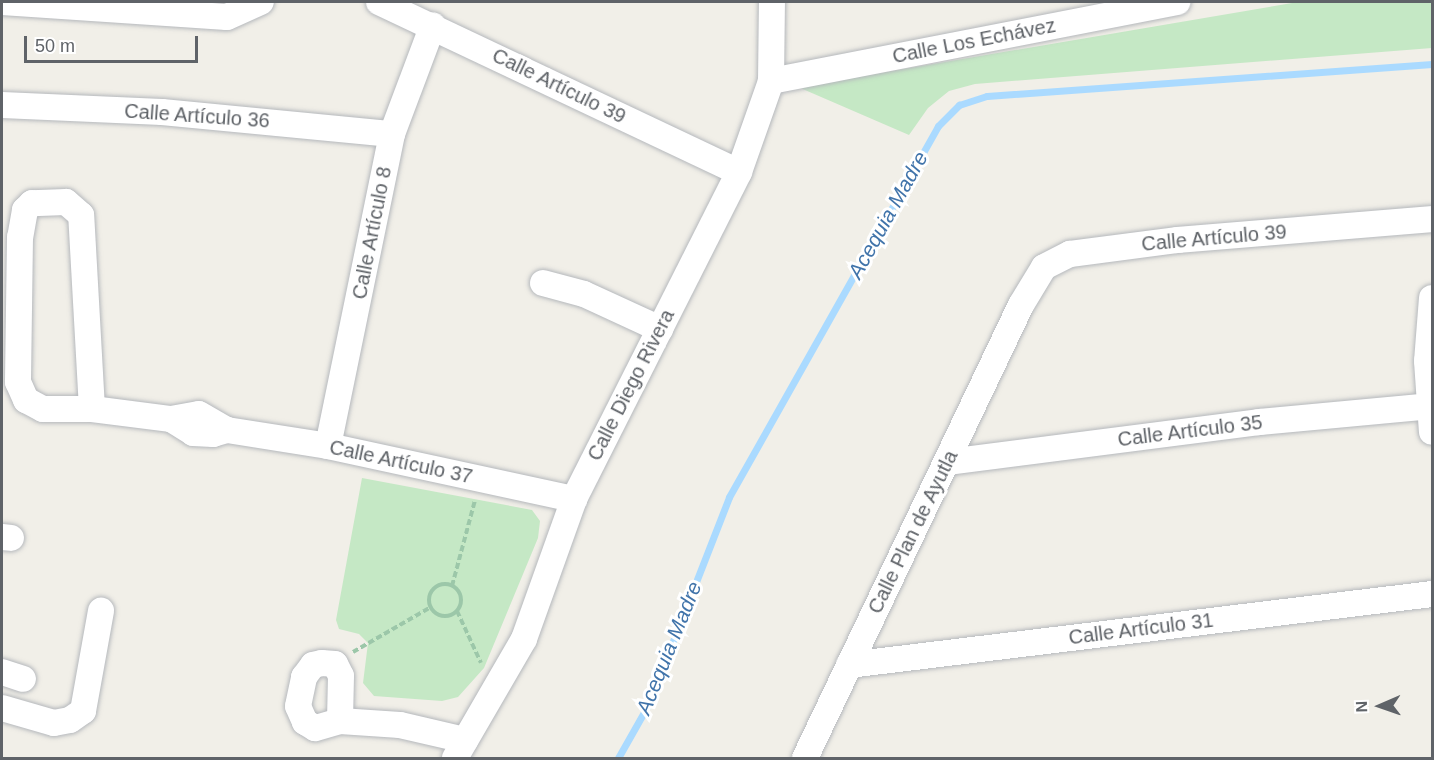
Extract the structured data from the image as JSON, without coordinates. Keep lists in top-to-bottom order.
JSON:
{
  "streets": {
    "street": [
      "Calle Los Echávez",
      "Calle Artículo 39",
      "Calle Artículo 36",
      "Calle Artículo 8",
      "Calle Diego Rivera",
      "Calle Artículo 35",
      "Calle Artículo 37",
      "Calle Plan de Ayutla",
      "Calle Artículo 31"
    ]
  },
  "crossings": [
    ["Calle Los Echávez", "Calle Diego Rivera"],
    ["Calle Artículo 39", "Calle Artículo 8"],
    ["Calle Artículo 39", "Calle Diego Rivera"],
    ["Calle Artículo 39", "Calle Plan de Ayutla"],
    ["Calle Artículo 36", "Calle Artículo 8"],
    ["Calle Artículo 8", "Calle Artículo 37"],
    ["Calle Diego Rivera", "Calle Artículo 37"],
    ["Calle Artículo 35", "Calle Plan de Ayutla"],
    ["Calle Plan de Ayutla", "Calle Artículo 31"]
  ],
  "water": ["Acequia Madre"],
  "scale_bar": "50 m",
  "north": "left"
}
